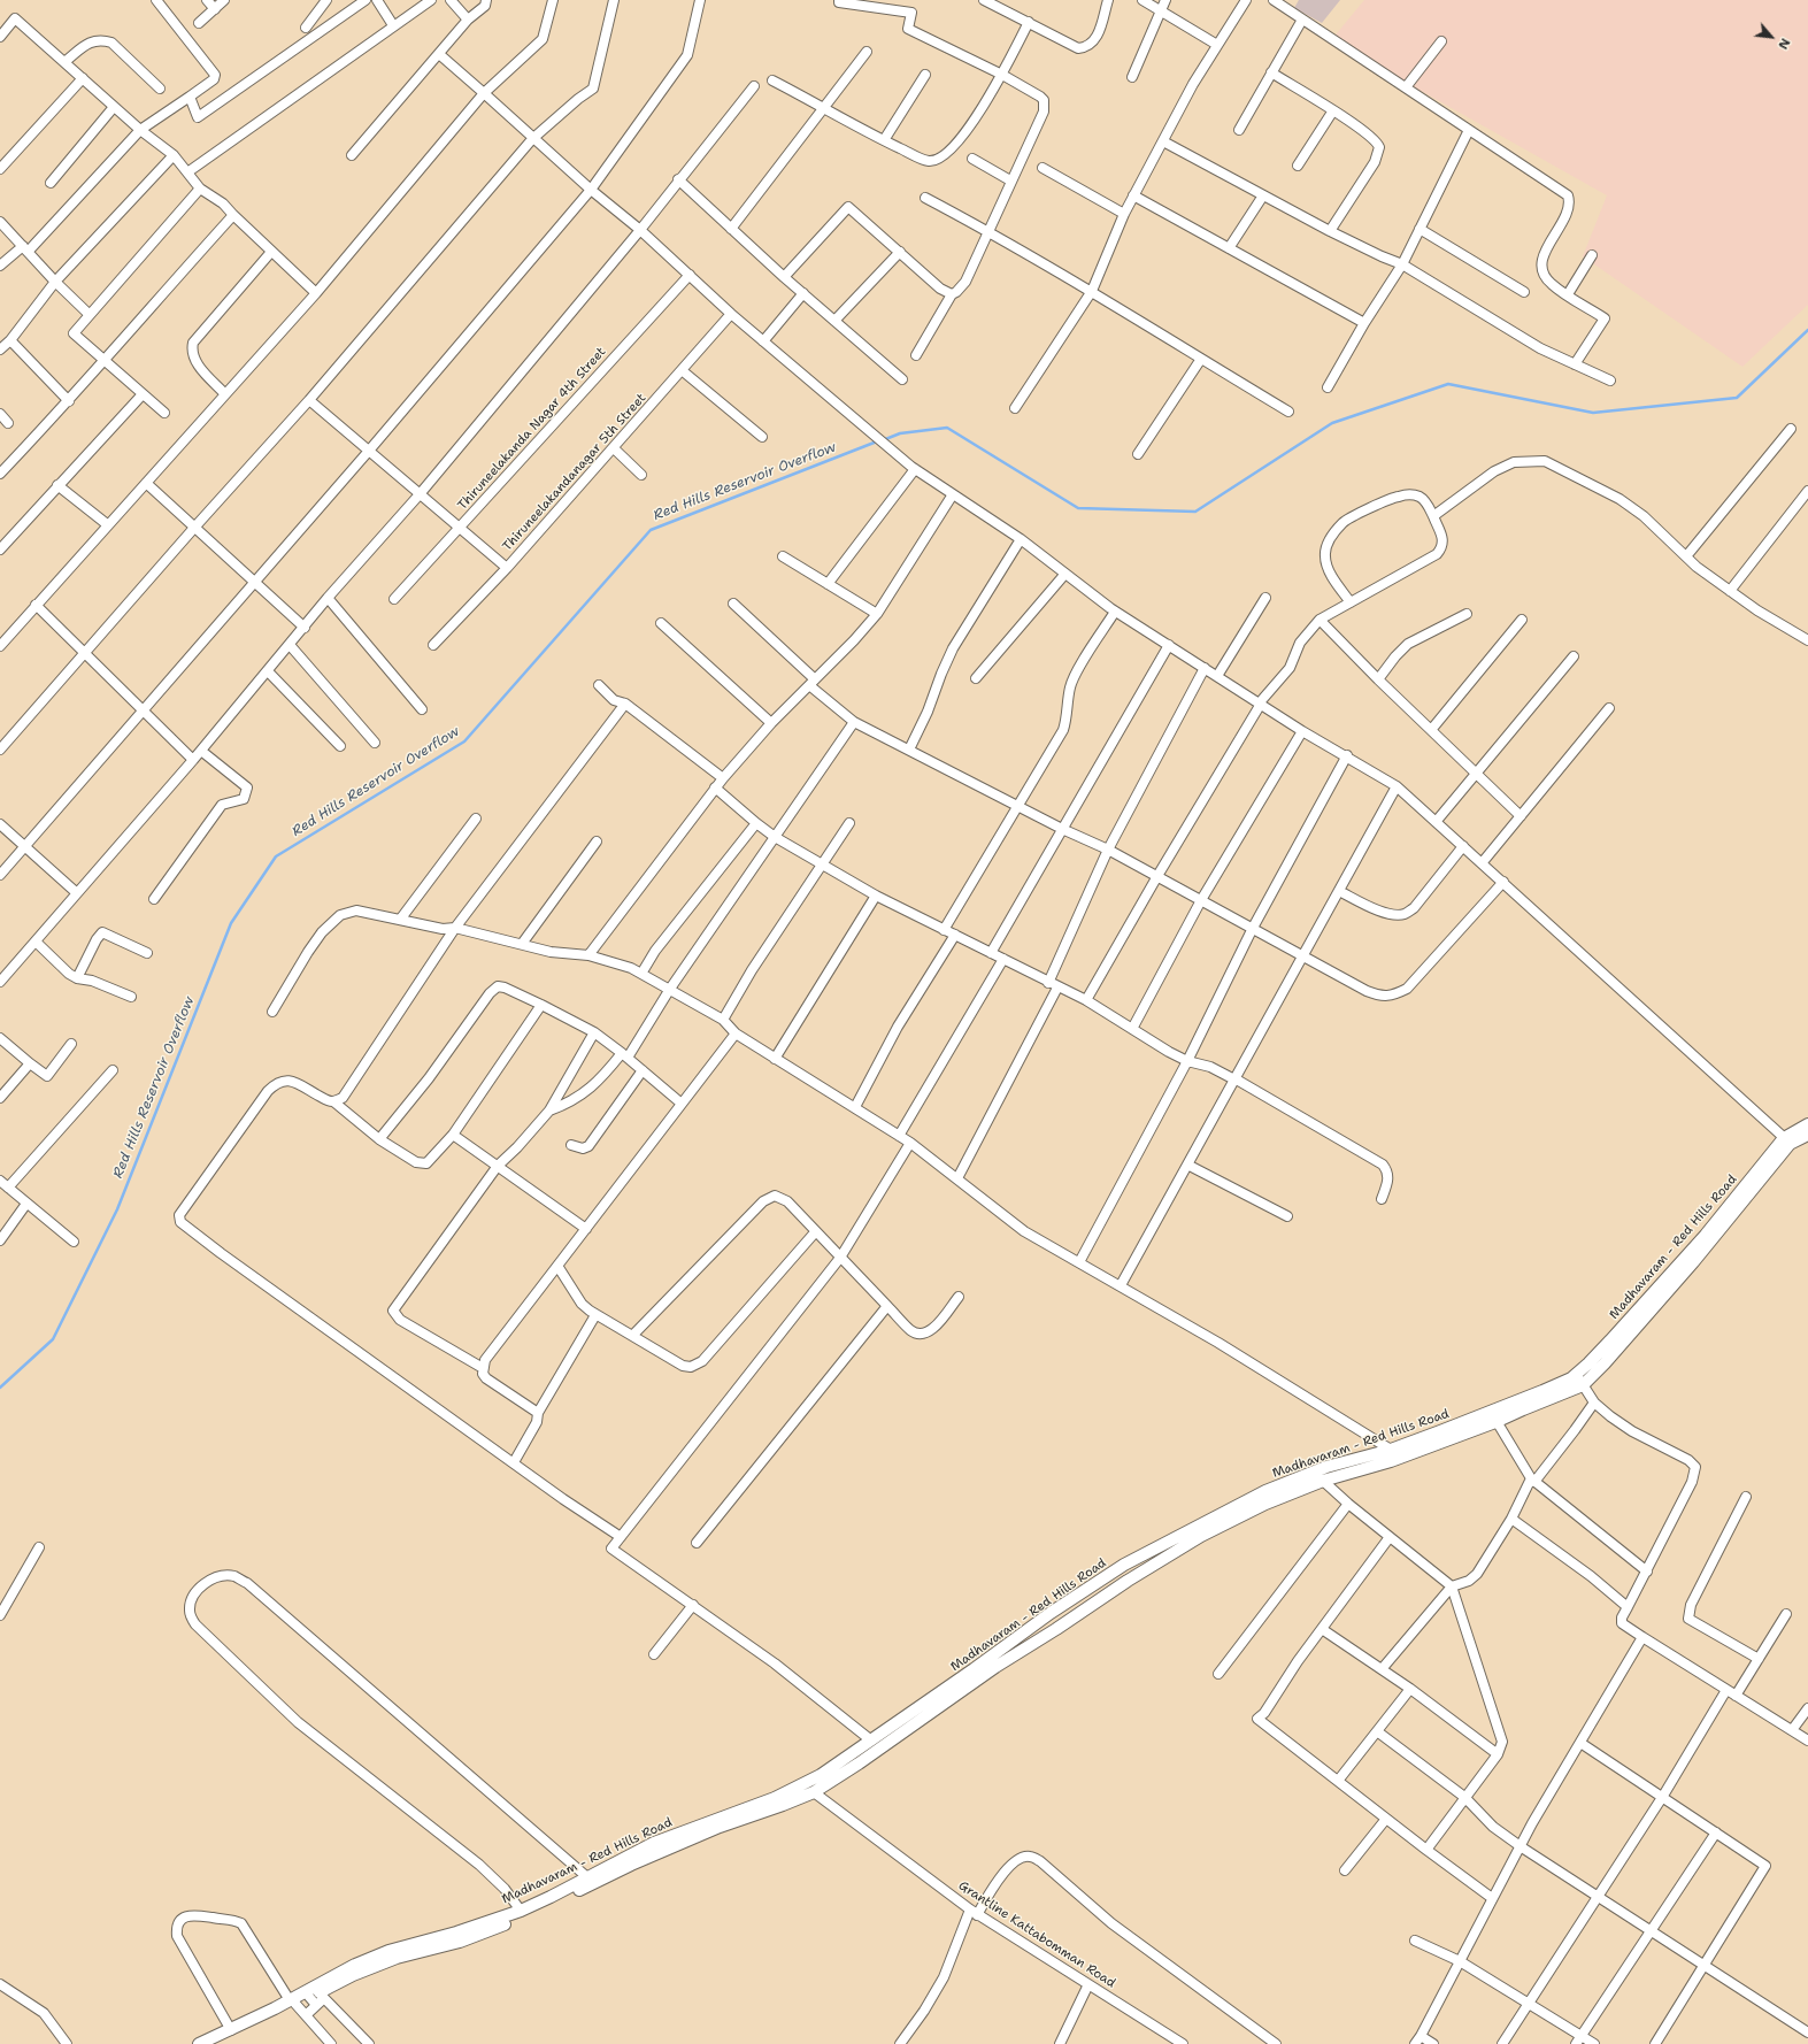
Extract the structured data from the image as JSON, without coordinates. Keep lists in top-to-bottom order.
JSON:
{
  "streets": {
    "main road": ["Madhavaram - Red Hills Road"],
    "street": ["Thiruneelakanda Nagar 4th Street", "Thiruneelakandanagar 5th Street", "Grantline Kattabomman Road"]
  },
  "crossings": [
    ["Madhavaram - Red Hills Road", "Grantline Kattabomman Road"]
  ],
  "water": ["Red Hills Reservoir Overflow"],
  "north": "bottom right"
}
